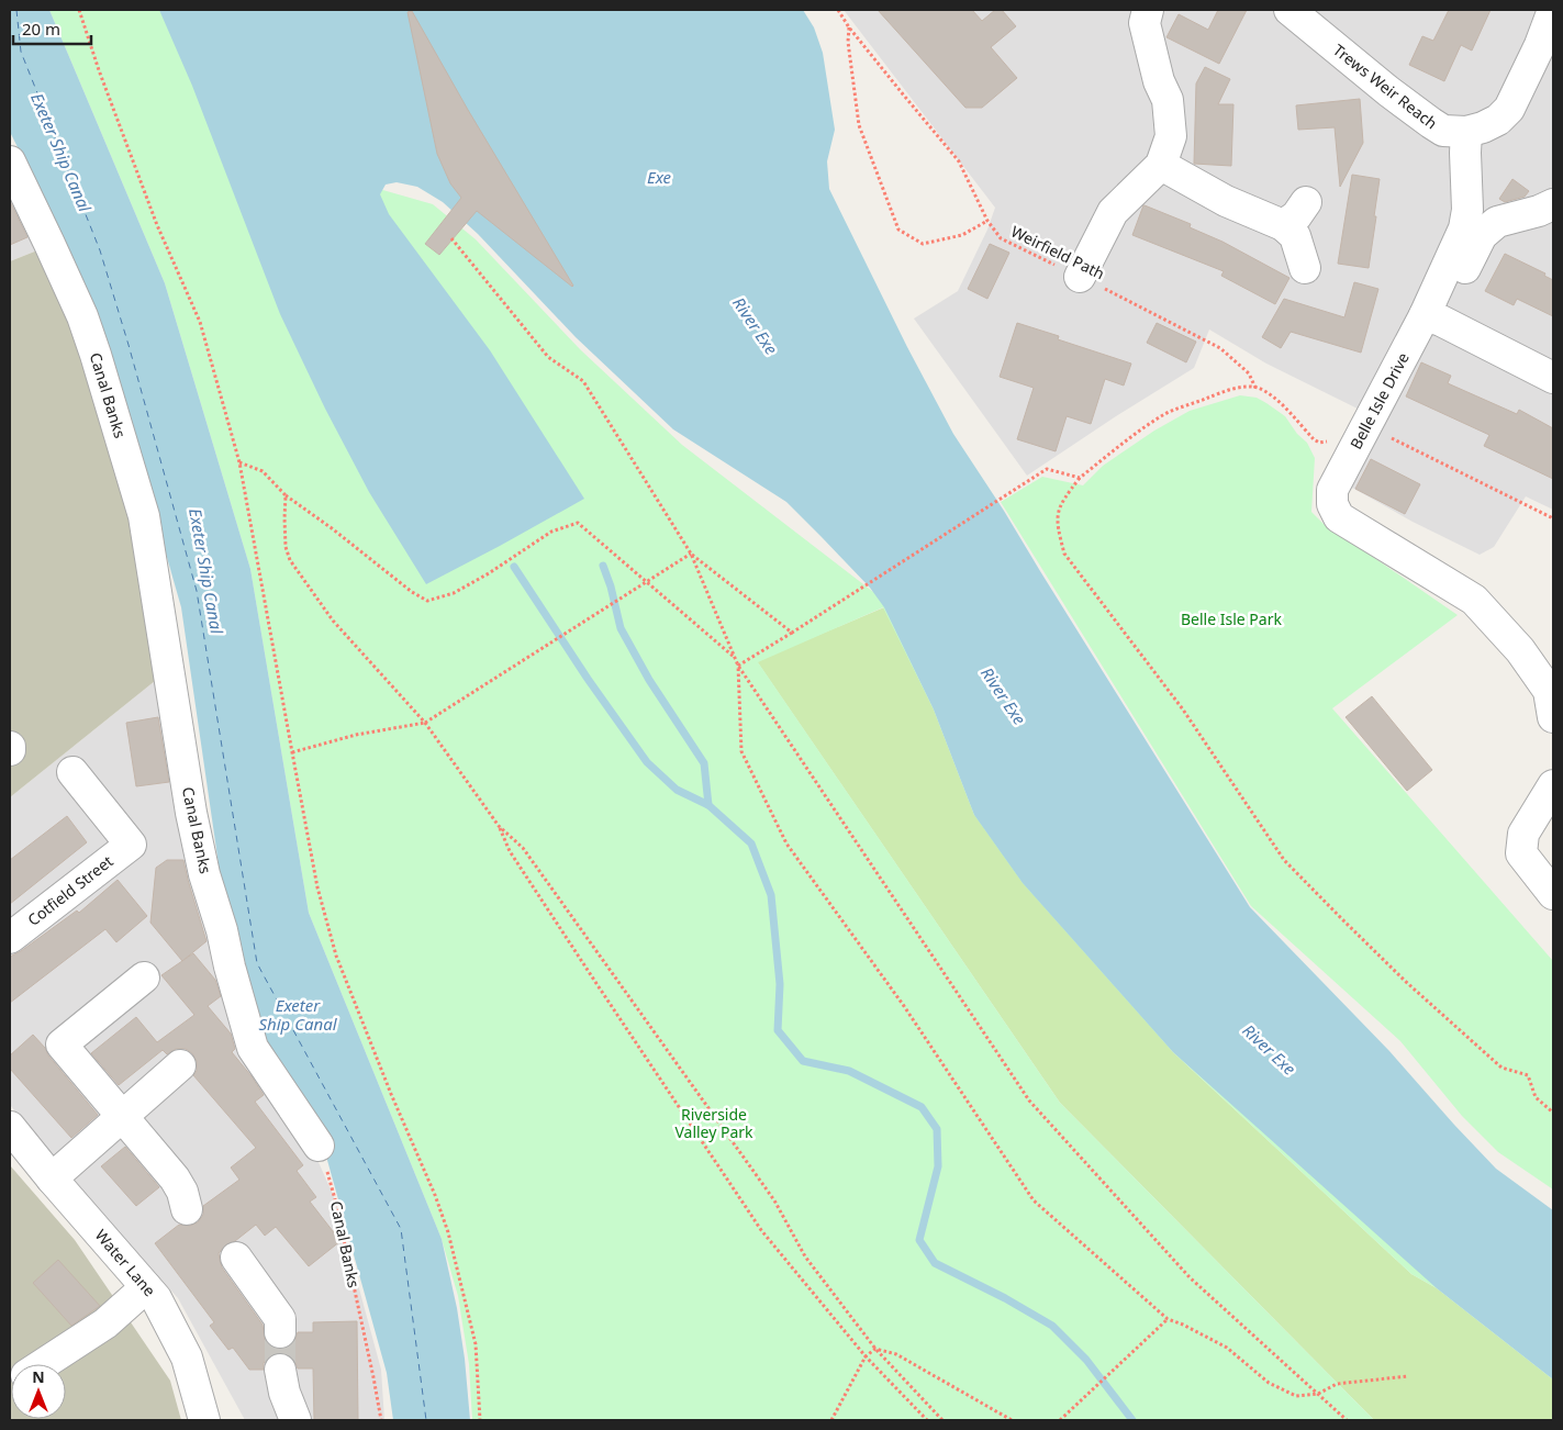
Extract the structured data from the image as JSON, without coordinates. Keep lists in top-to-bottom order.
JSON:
{
  "streets": {
    "street": [
      "Trews Weir Reach",
      "Canal Banks",
      "Belle Isle Drive",
      "Cotfield Street",
      "Water Lane"
    ],
    "path": ["Weirfield Path"]
  },
  "crossings": [
    ["Trews Weir Reach", "Belle Isle Drive"]
  ],
  "water": ["Exeter Ship Canal", "Exe", "River Exe"],
  "parks": ["Belle Isle Park", "Riverside Valley Park"],
  "scale_bar": "20 m",
  "north": "top"
}
